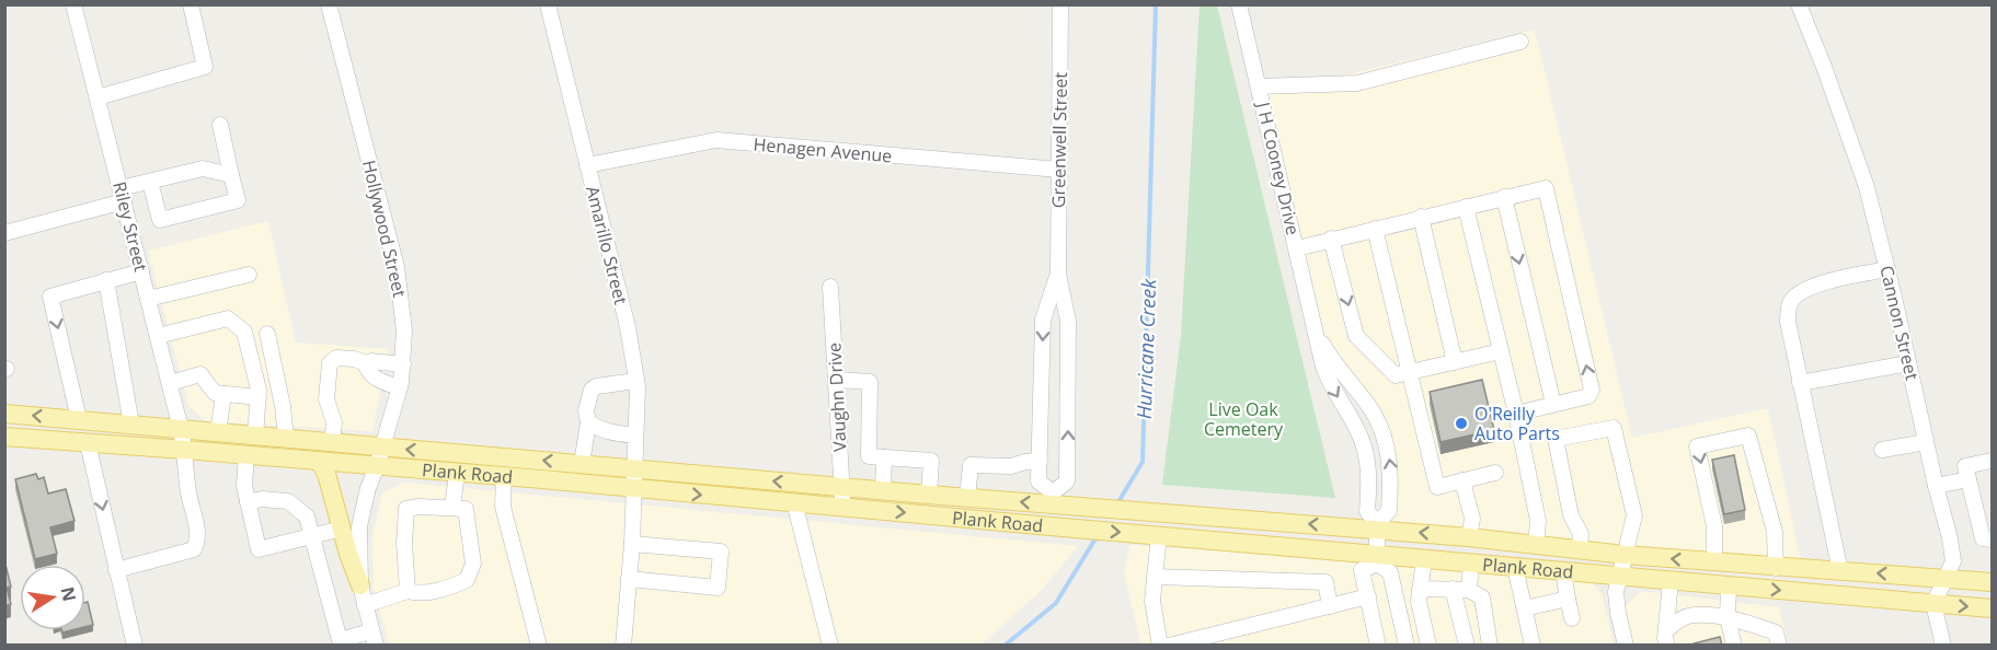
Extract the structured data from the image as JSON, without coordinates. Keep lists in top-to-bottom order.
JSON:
{
  "streets": {
    "main road": ["Plank Road"],
    "street": [
      "Greenwell Street",
      "Henagen Avenue",
      "J H Cooney Drive",
      "Riley Street",
      "Hollywood Street",
      "Amarillo Street",
      "Cannon Street",
      "Vaughn Drive"
    ]
  },
  "crossings": [
    ["Greenwell Street", "Henagen Avenue"],
    ["Greenwell Street", "Plank Road"],
    ["Henagen Avenue", "Amarillo Street"],
    ["J H Cooney Drive", "Plank Road"],
    ["Riley Street", "Plank Road"],
    ["Hollywood Street", "Plank Road"],
    ["Amarillo Street", "Plank Road"],
    ["Cannon Street", "Plank Road"],
    ["Vaughn Drive", "Plank Road"]
  ],
  "water": ["Hurricane Creek"],
  "parks": ["Live Oak Cemetery"],
  "places": ["O'Reilly Auto Parts"],
  "north": "right"
}
